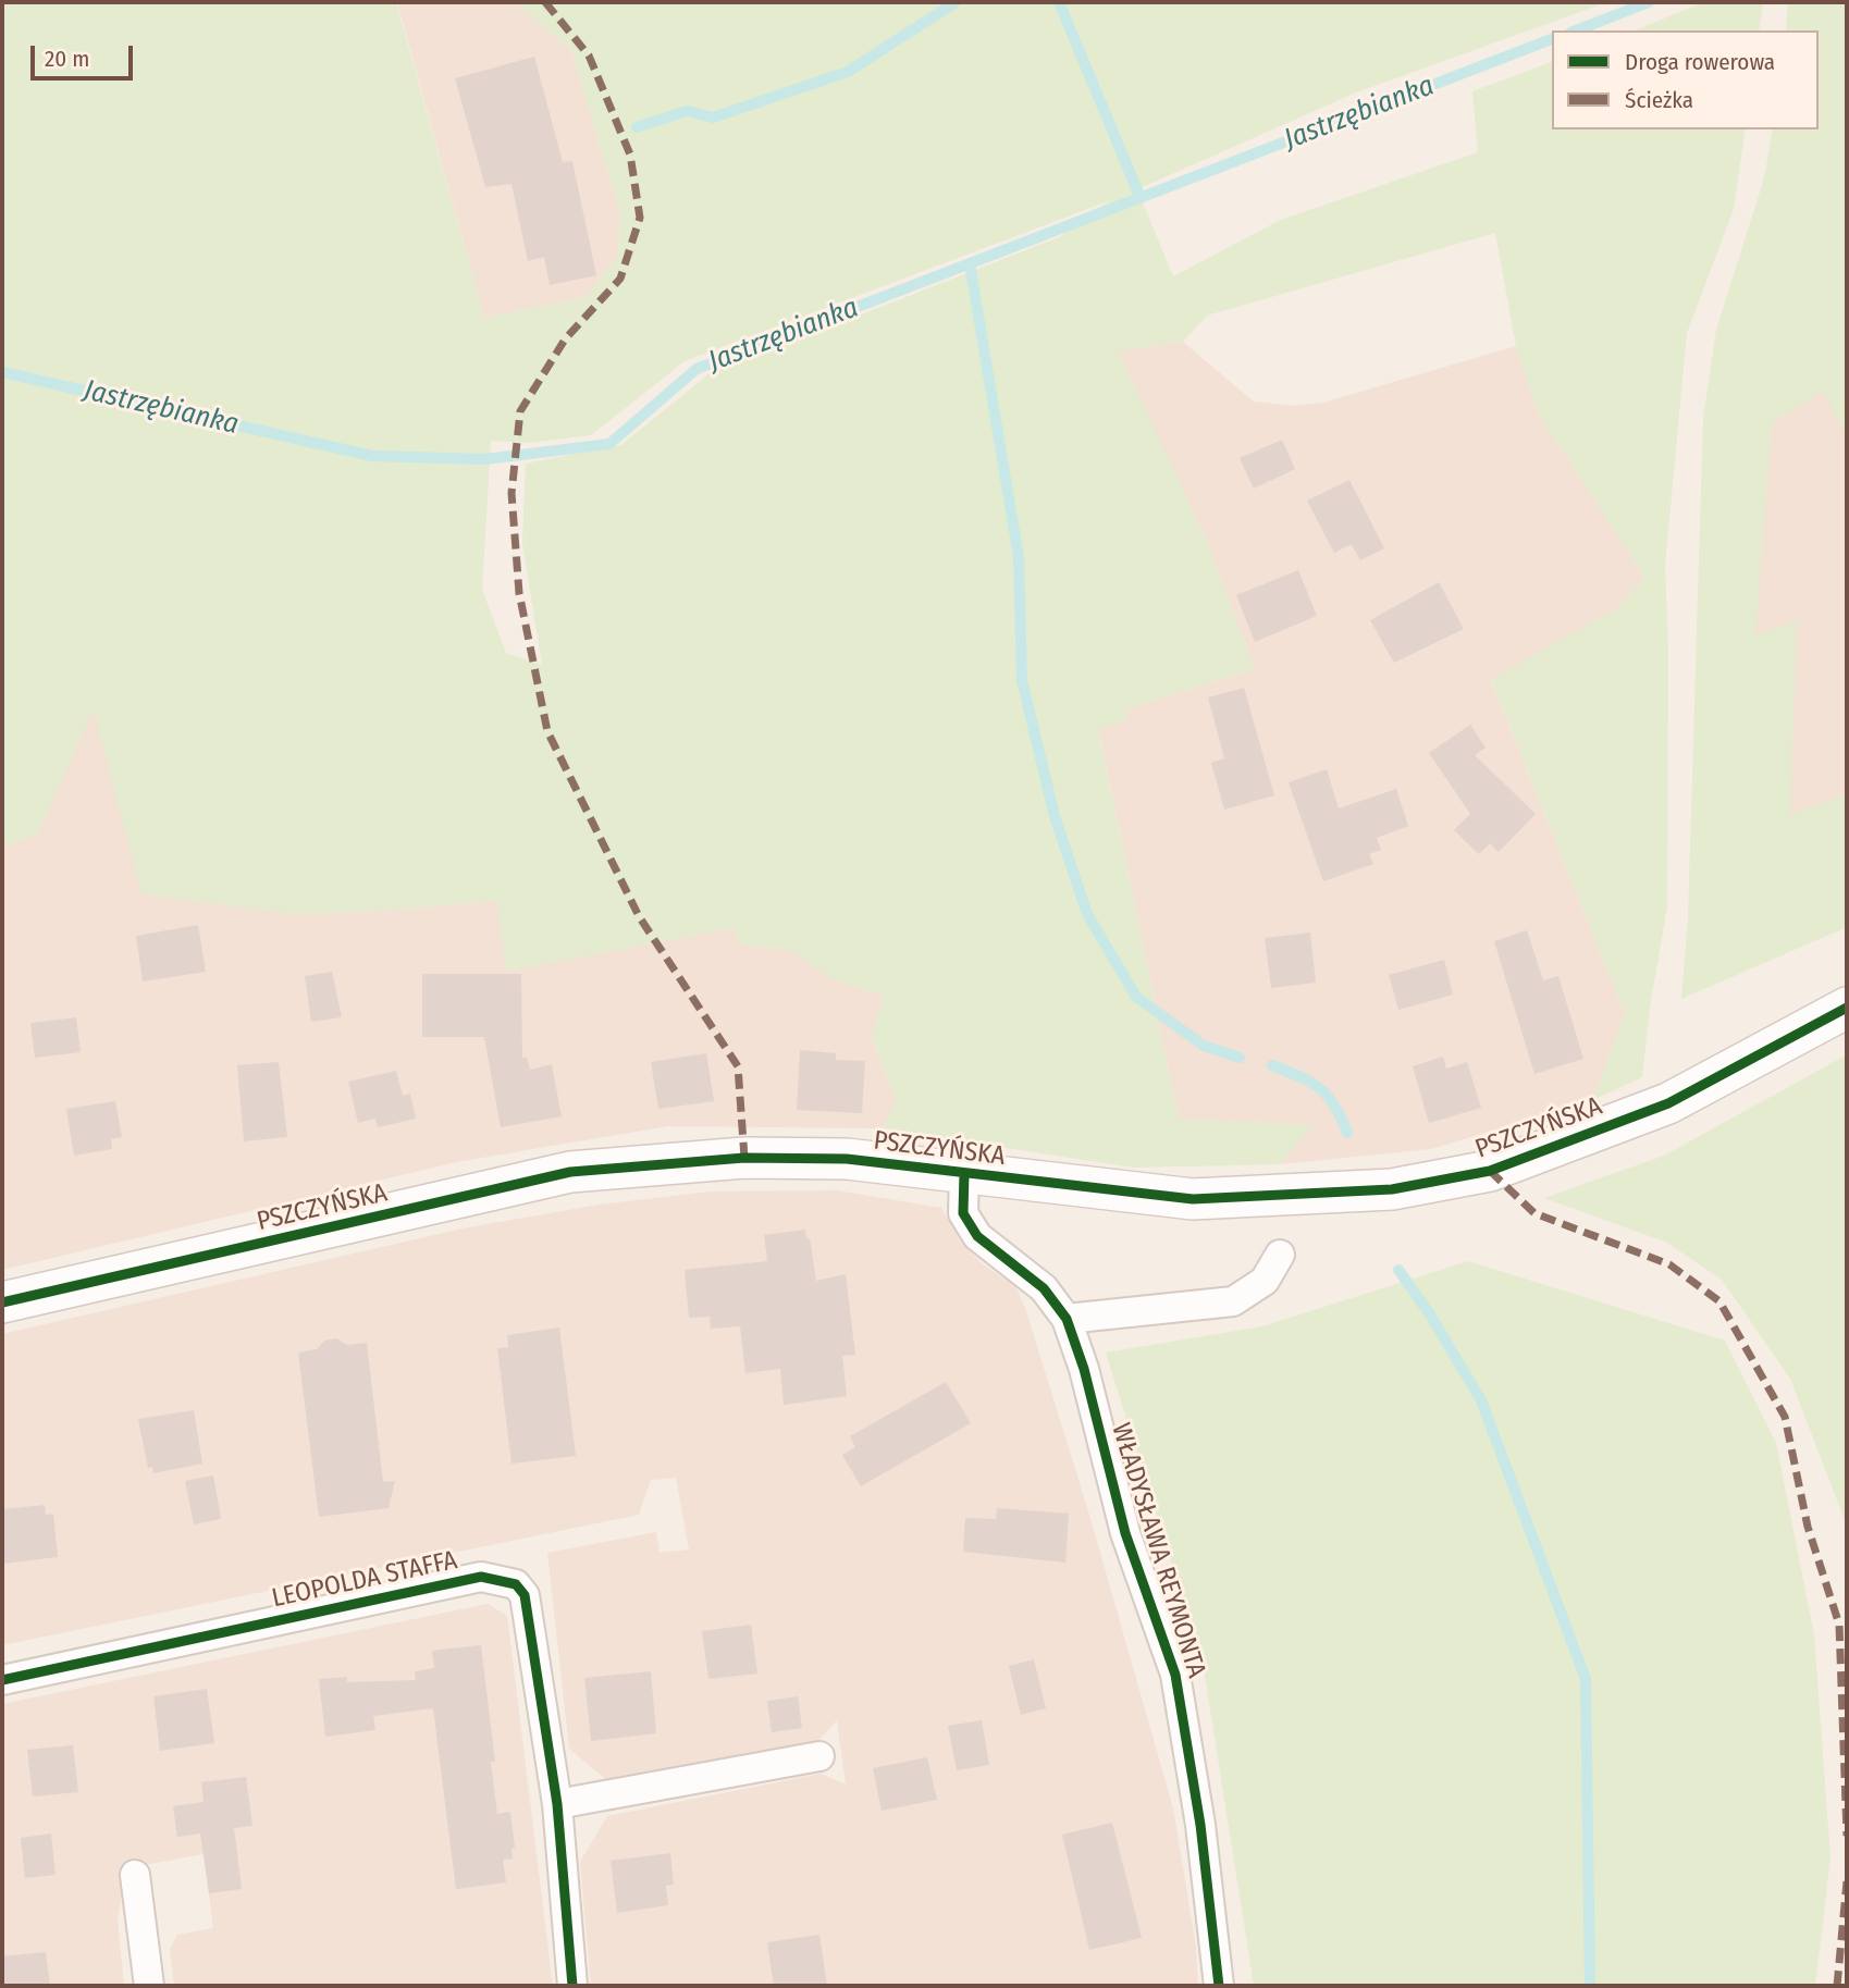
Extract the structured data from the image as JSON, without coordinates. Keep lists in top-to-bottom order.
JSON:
{
  "streets": {
    "street": ["PSZCZYŃSKA", "WŁADYSŁAWA REYMONTA", "LEOPOLDA STAFFA"]
  },
  "crossings": [
    ["PSZCZYŃSKA", "WŁADYSŁAWA REYMONTA"]
  ],
  "water": ["Jastrzębianka"],
  "legend": ["Droga rowerowa", "Ścieżka"],
  "scale_bar": "20 m"
}
